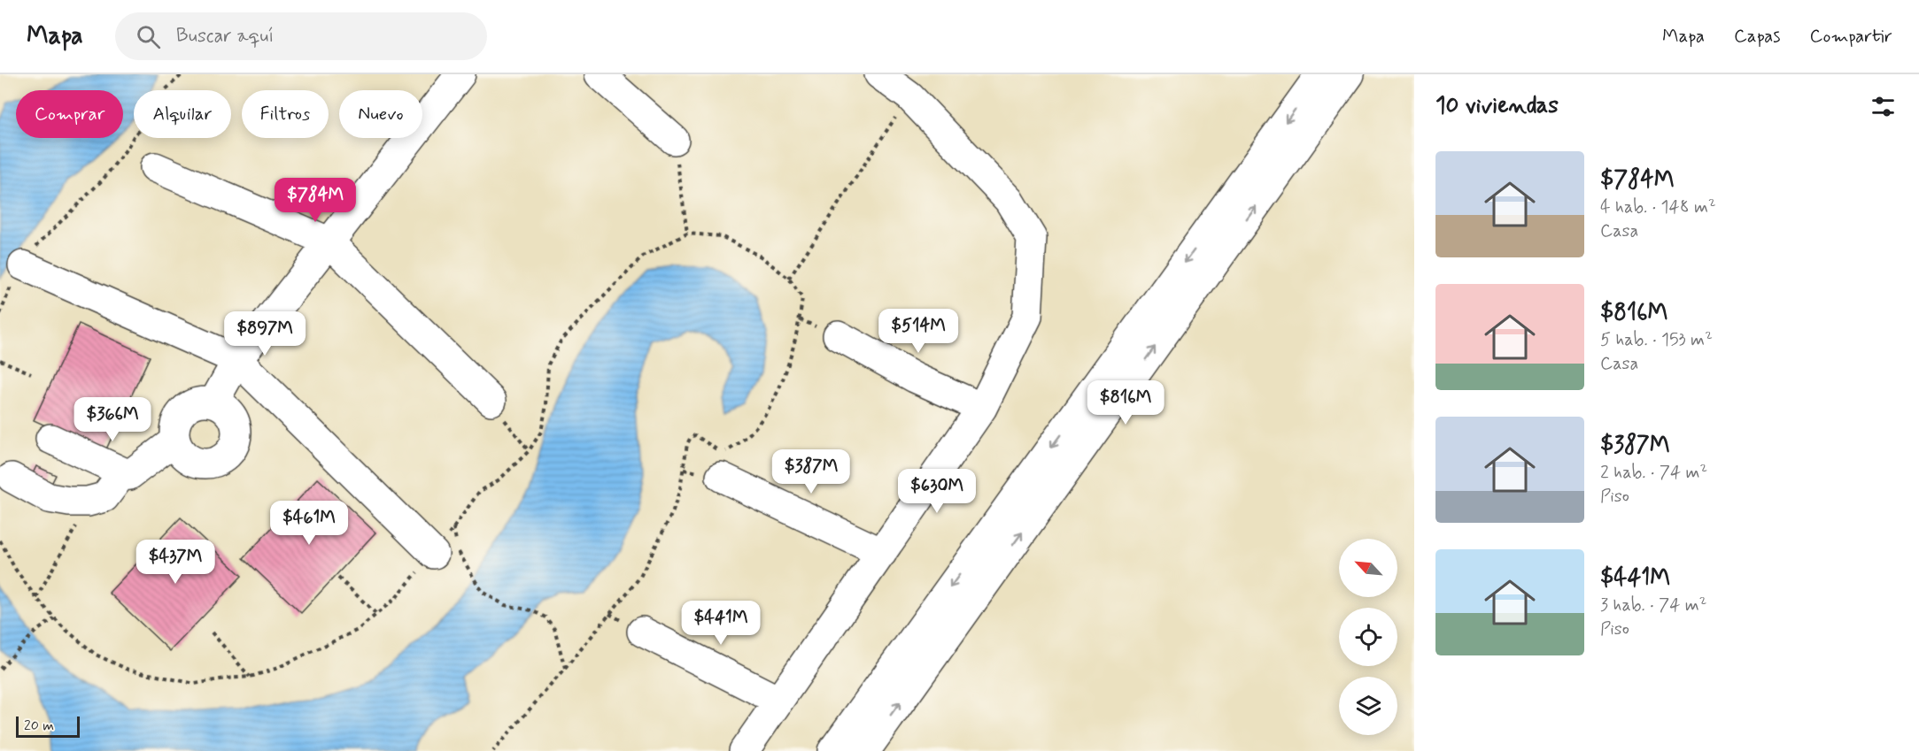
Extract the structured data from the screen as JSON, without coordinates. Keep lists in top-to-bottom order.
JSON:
{
  "scale_bar": "20 m",
  "north": "top left",
  "page": {
    "header": "Mapa",
    "search": "Buscar aquí",
    "nav": ["Mapa", "Capas", "Compartir"],
    "heading": "10 viviendas",
    "chip": [
      "Comprar",
      "Alquilar",
      "Filtros",
      "Nuevo"
    ],
    "list": [
      {
        "name": "$784M",
        "note": "4 hab. · 148 m² · Casa"
      },
      {
        "name": "$816M",
        "note": "5 hab. · 153 m² · Casa"
      },
      {
        "name": "$387M",
        "note": "2 hab. · 74 m² · Piso"
      },
      {
        "name": "$441M",
        "note": "3 hab. · 74 m² · Piso"
      }
    ],
    "price": [
      "$784M",
      "$514M",
      "$897M",
      "$816M",
      "$366M",
      "$387M",
      "$630M",
      "$461M",
      "$437M",
      "$441M"
    ],
    "scale": "20 m"
  }
}
